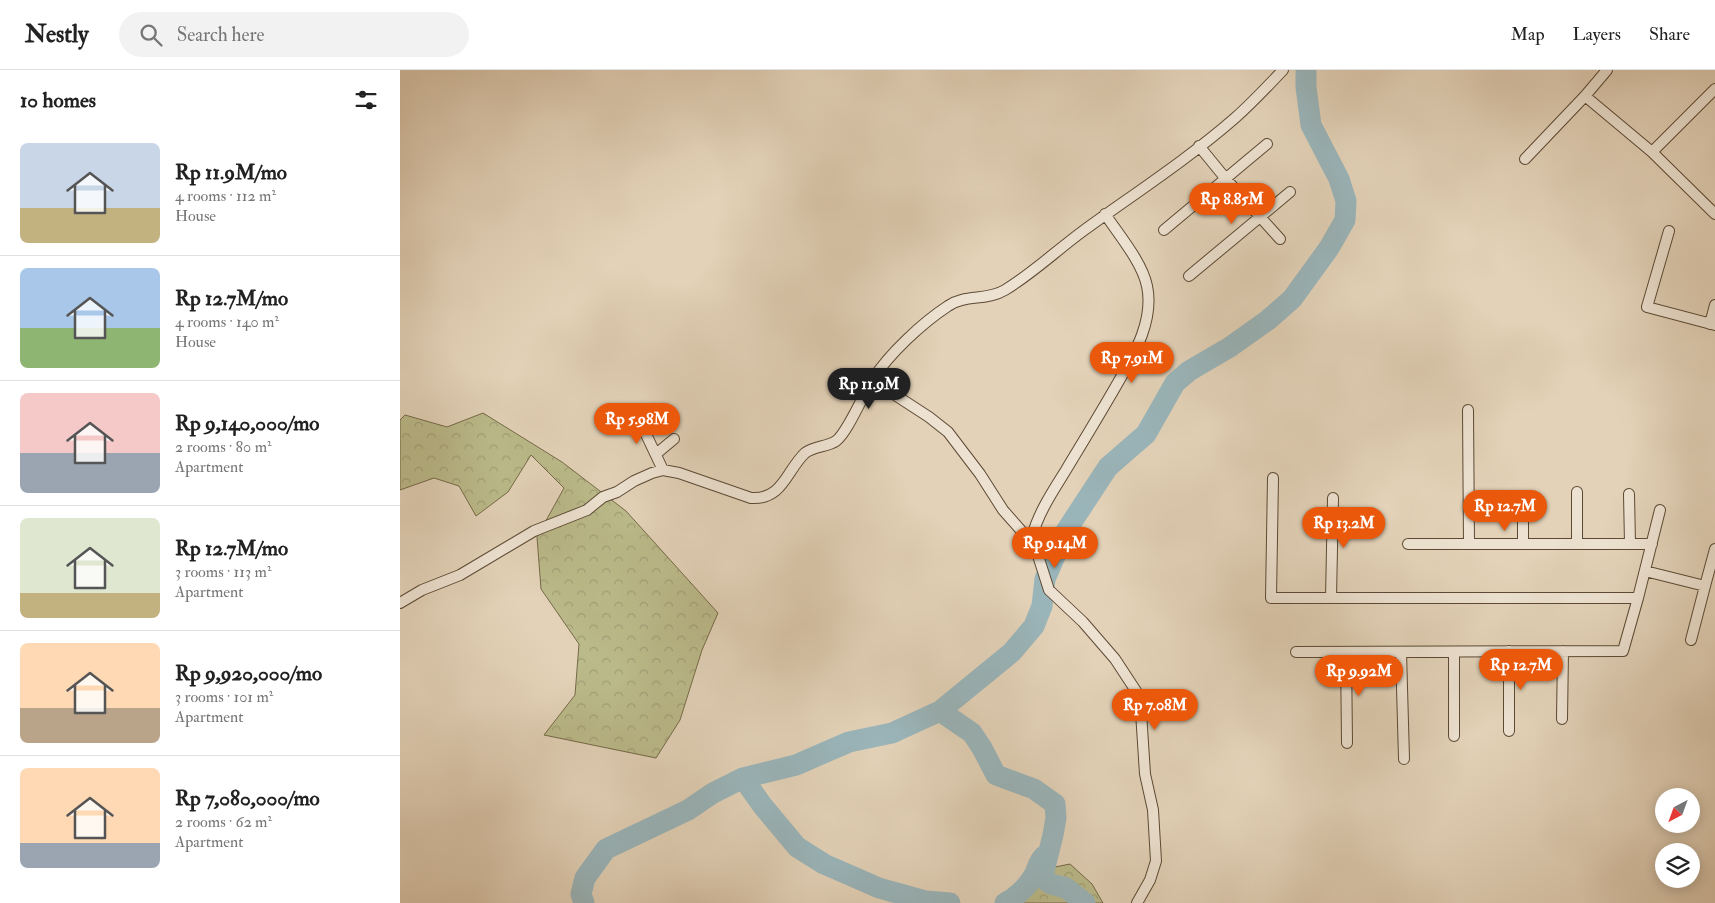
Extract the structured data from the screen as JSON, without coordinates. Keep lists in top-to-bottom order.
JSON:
{
  "north": "bottom left",
  "page": {
    "header": "Nestly",
    "search": "Search here",
    "nav": ["Map", "Layers", "Share"],
    "heading": "10 homes",
    "list": [
      {
        "name": "Rp 11.9M/mo",
        "note": "4 rooms · 112 m² · House"
      },
      {
        "name": "Rp 12.7M/mo",
        "note": "4 rooms · 140 m² · House"
      },
      {
        "name": "Rp 9,140,000/mo",
        "note": "2 rooms · 80 m² · Apartment"
      },
      {
        "name": "Rp 12.7M/mo",
        "note": "3 rooms · 113 m² · Apartment"
      },
      {
        "name": "Rp 9,920,000/mo",
        "note": "3 rooms · 101 m² · Apartment"
      },
      {
        "name": "Rp 7,080,000/mo",
        "note": "2 rooms · 62 m² · Apartment"
      }
    ],
    "price": [
      "Rp 8.85M",
      "Rp 7.91M",
      "Rp 11.9M",
      "Rp 5.98M",
      "Rp 12.7M",
      "Rp 13.2M",
      "Rp 9.14M",
      "Rp 12.7M",
      "Rp 9.92M",
      "Rp 7.08M"
    ]
  }
}
